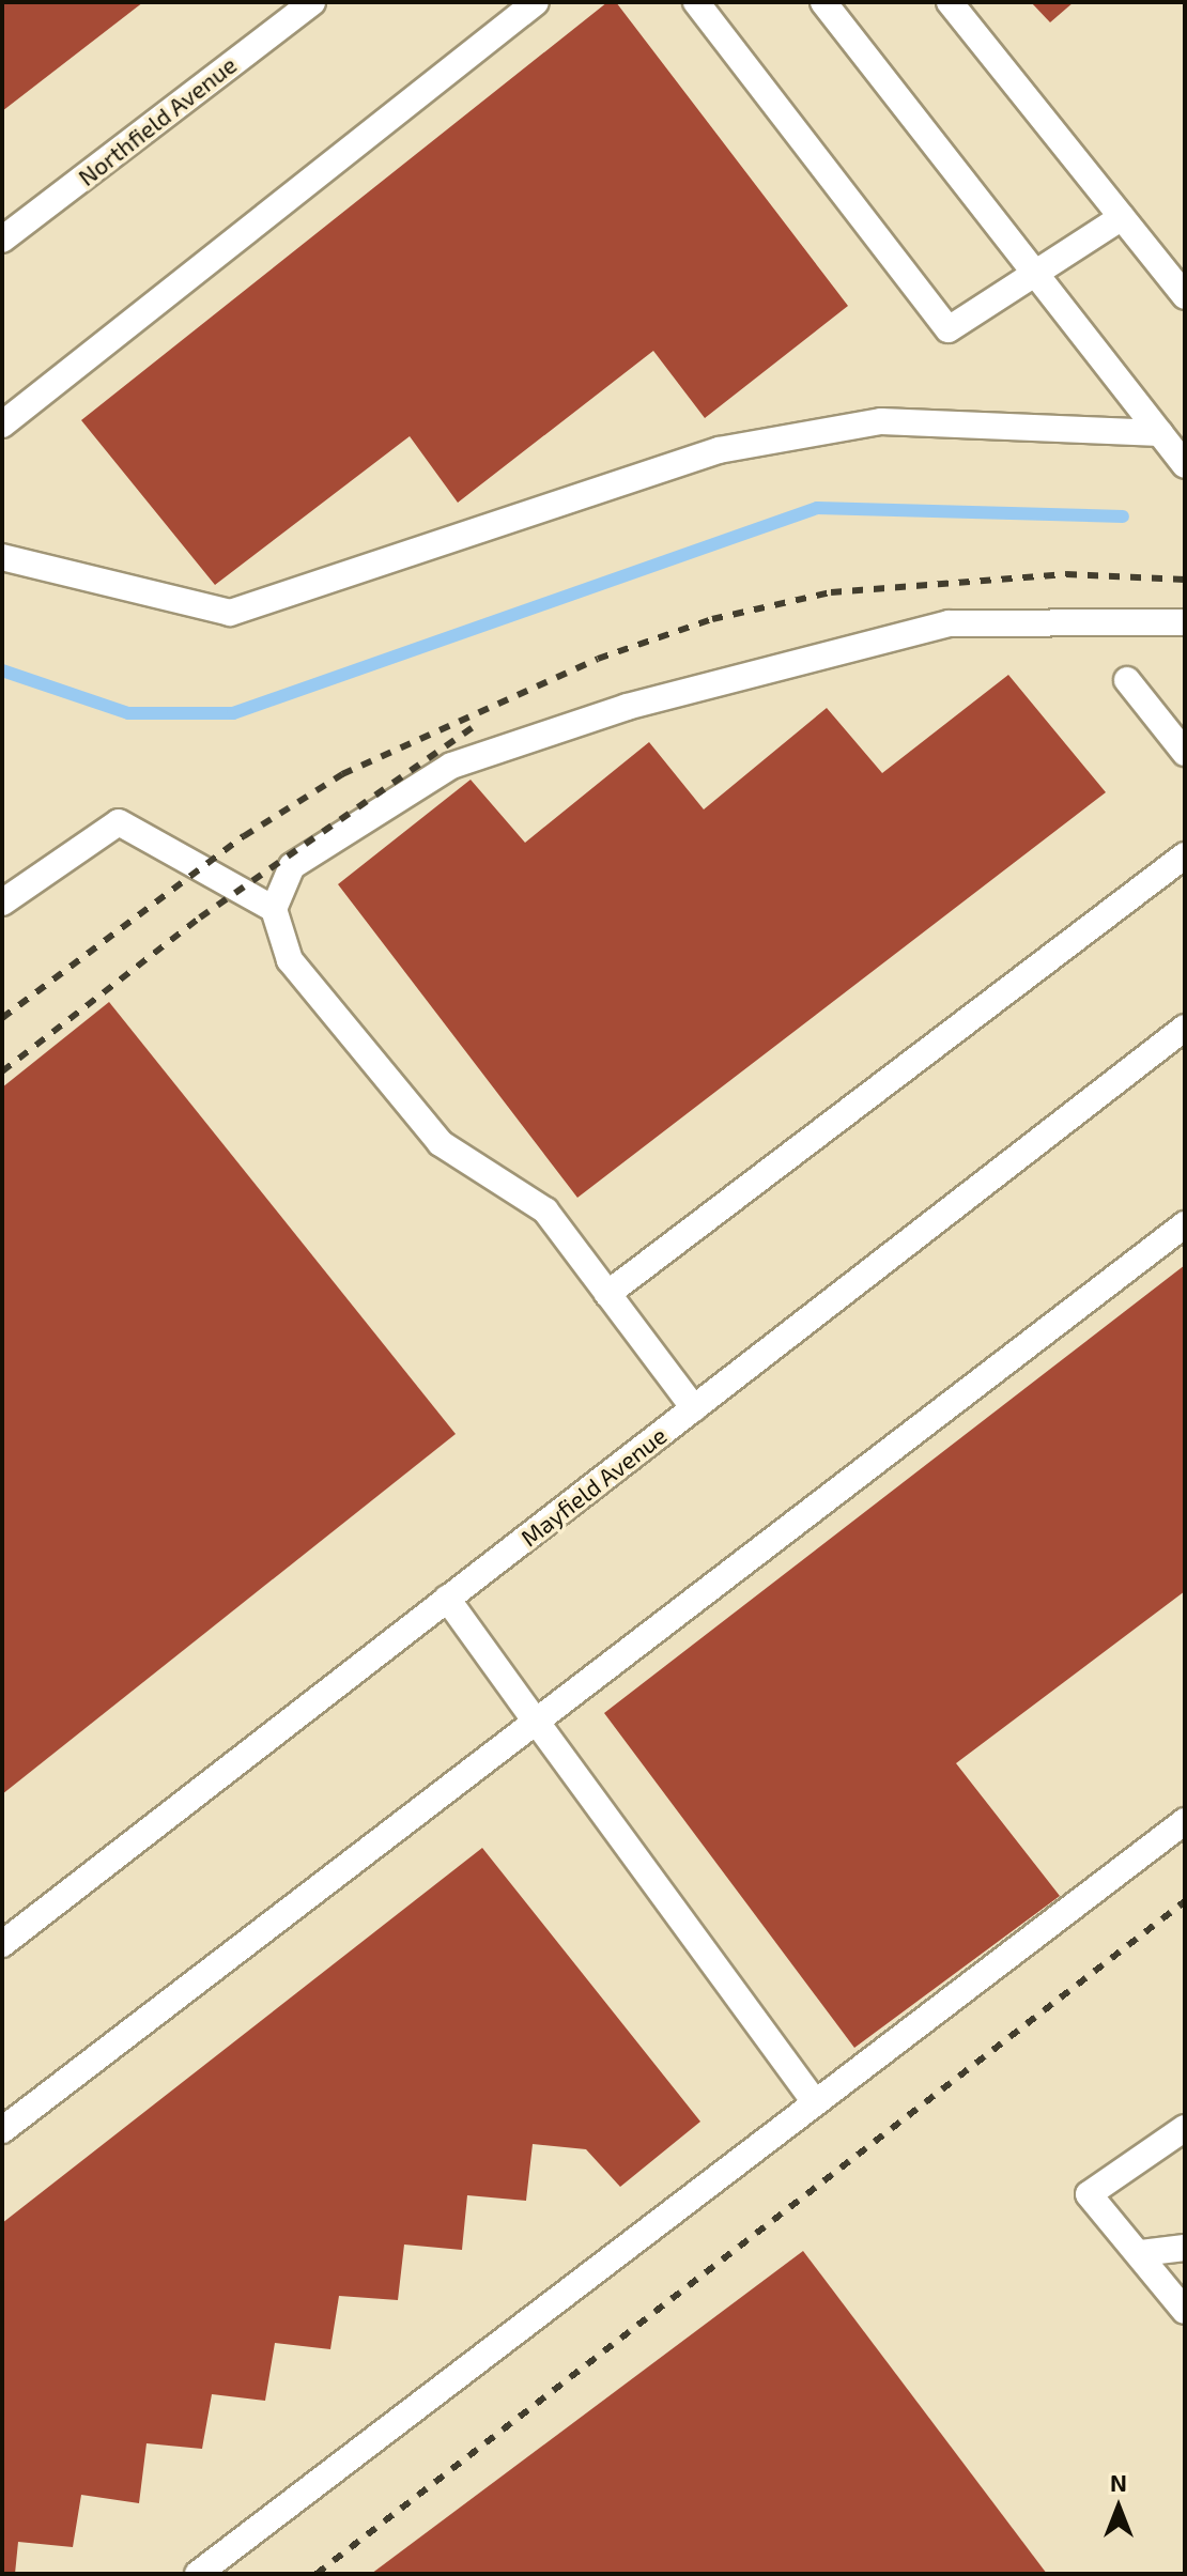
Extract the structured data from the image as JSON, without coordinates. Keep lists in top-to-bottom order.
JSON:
{
  "streets": {
    "lane": ["Northfield Avenue", "Mayfield Avenue"]
  },
  "north": "top"
}
